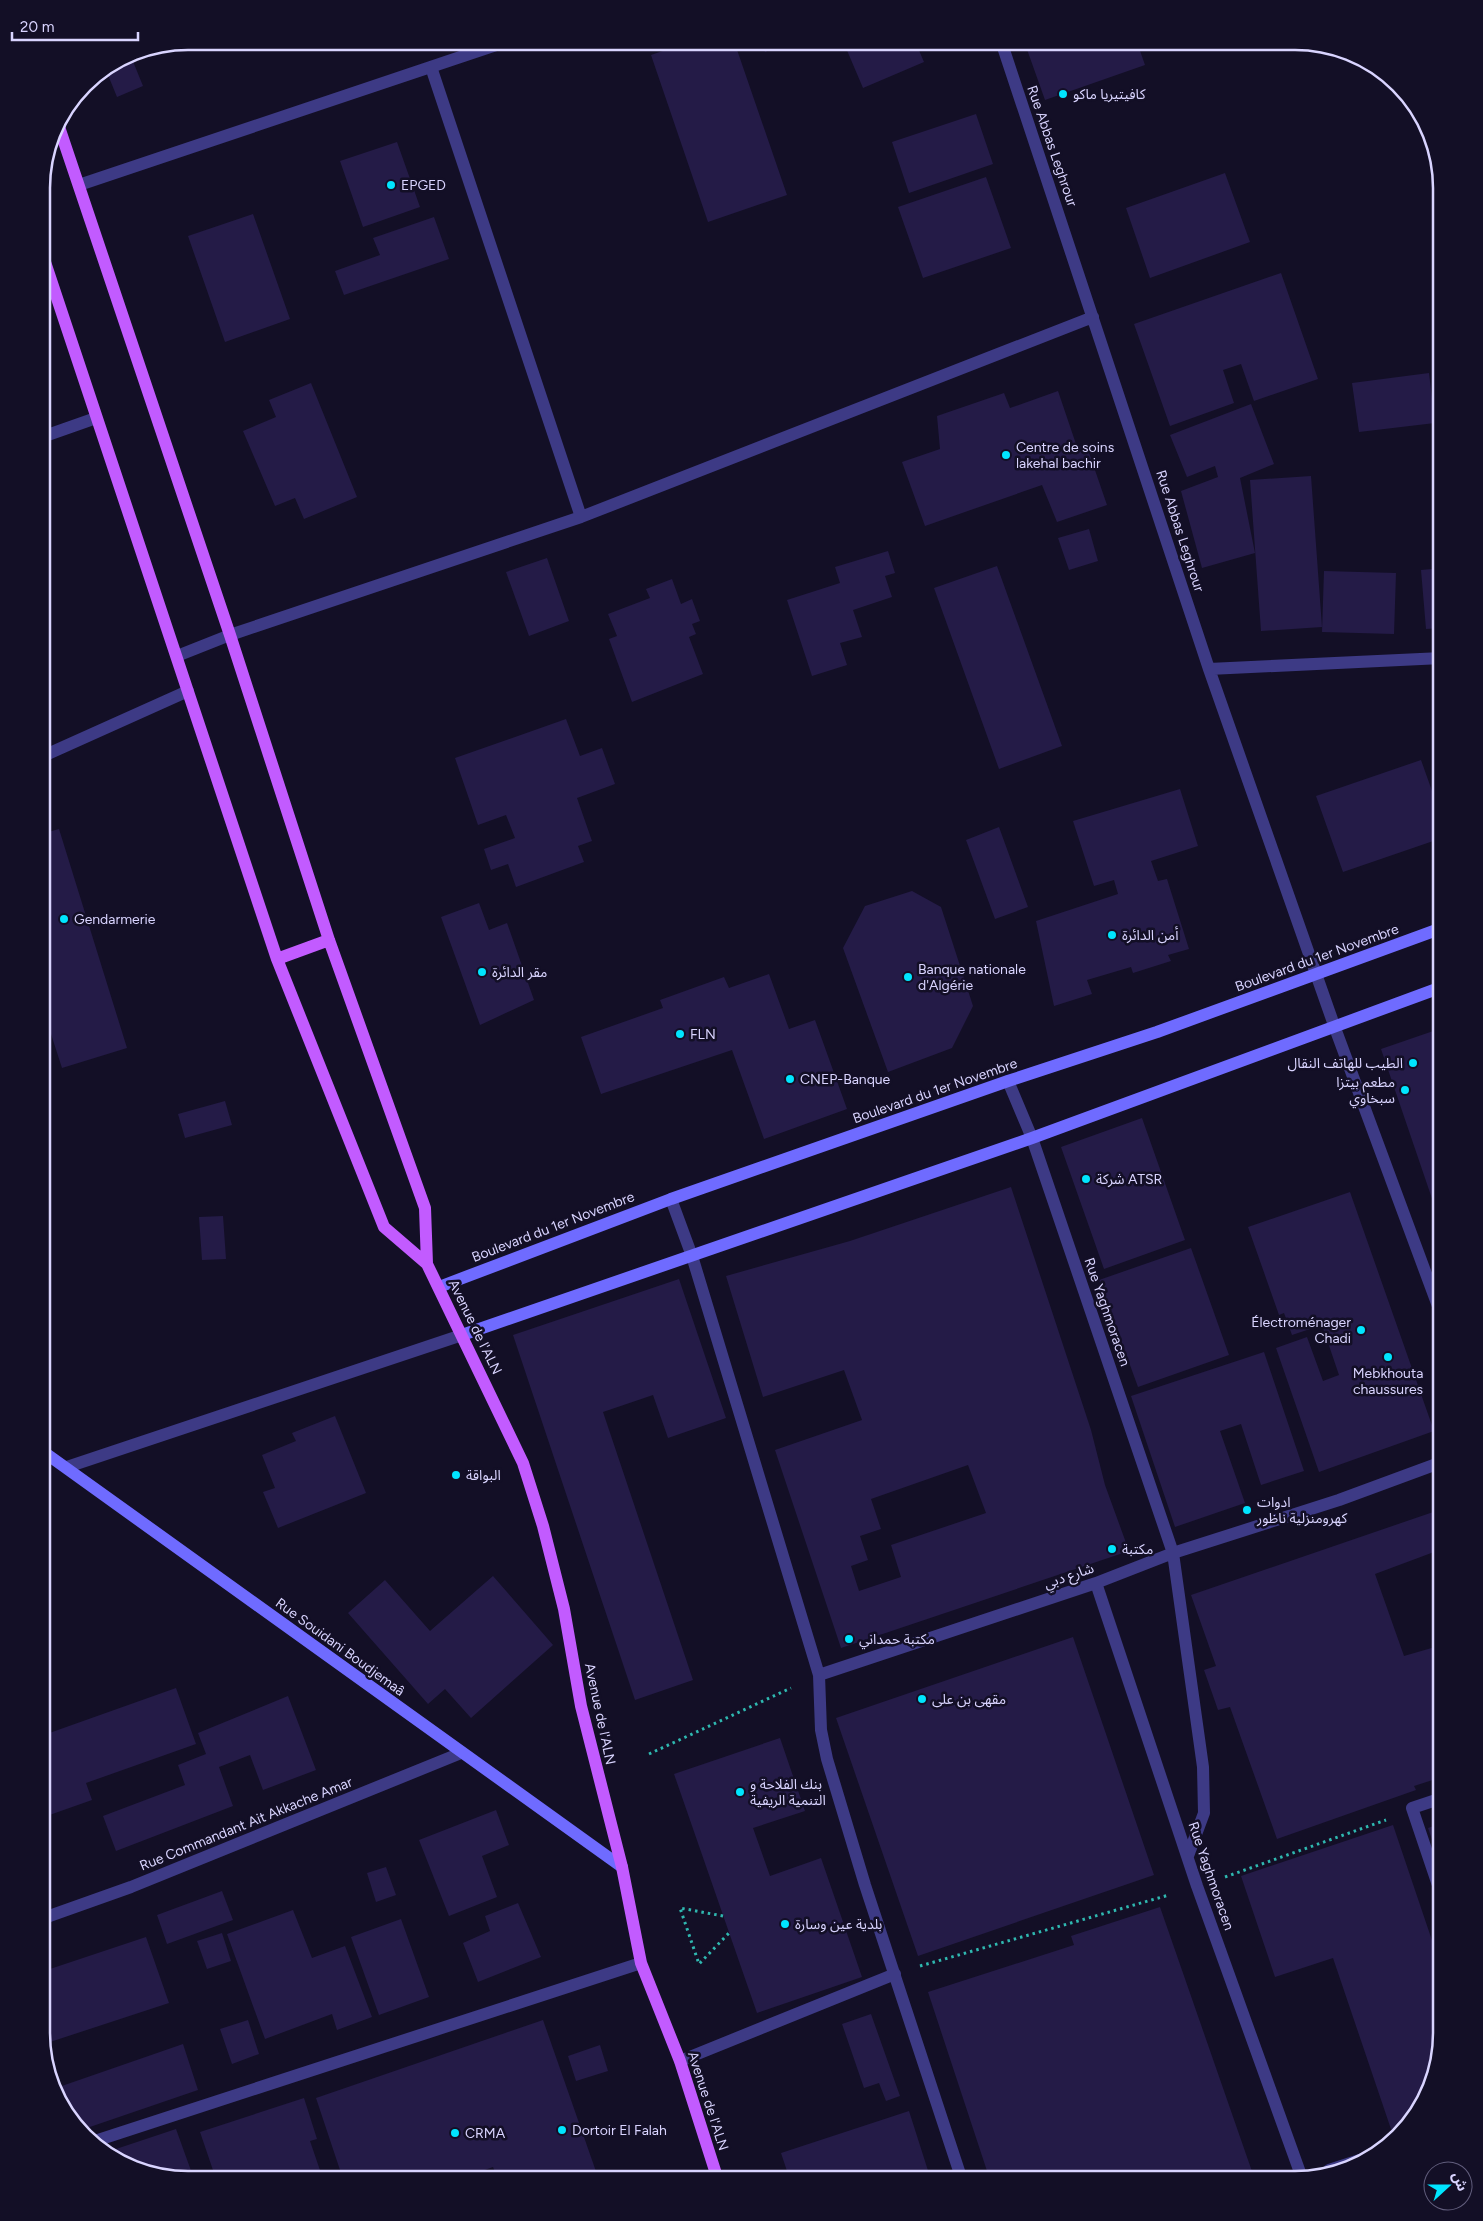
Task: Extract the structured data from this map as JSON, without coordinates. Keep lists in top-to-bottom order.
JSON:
{
  "streets": {
    "main road": ["Boulevard du 1er Novembre", "Avenue de l'ALN", "Rue Souidani Boudjemaâ"],
    "street": [
      "Rue Abbas Leghrour",
      "Rue Yaghmoracen",
      "شارع دبي",
      "Rue Commandant Ait Akkache Amar"
    ]
  },
  "crossings": [
    ["Rue Abbas Leghrour", "Boulevard du 1er Novembre"],
    ["Boulevard du 1er Novembre", "Rue Yaghmoracen"],
    ["Boulevard du 1er Novembre", "Avenue de l'ALN"],
    ["Rue Yaghmoracen", "شارع دبي"],
    ["Avenue de l'ALN", "Rue Souidani Boudjemaâ"],
    ["Rue Souidani Boudjemaâ", "Rue Commandant Ait Akkache Amar"]
  ],
  "places": [
    "كافيتيريا ماكو",
    "EPGED",
    "Centre de soins lakehal bachir",
    "Gendarmerie",
    "أمن الدائرة",
    "مقر الدائرة",
    "Banque nationale d'Algérie",
    "FLN",
    "الطيب للهاتف النقال",
    "CNEP-Banque",
    "مطعم بيتزا سبخاوي",
    "شركة ATSR",
    "Électroménager Chadi",
    "Mebkhouta chaussures",
    "البواقة",
    "ادوات كهرومنزلية ناظور",
    "مكتبة",
    "مكتبة حمداني",
    "مقهى بن على",
    "بنك الفلاحة و التنمية الريفية",
    "بلدية عين وسارة",
    "Dortoir El Falah",
    "CRMA"
  ],
  "scale_bar": "20 m",
  "north": "right"
}
